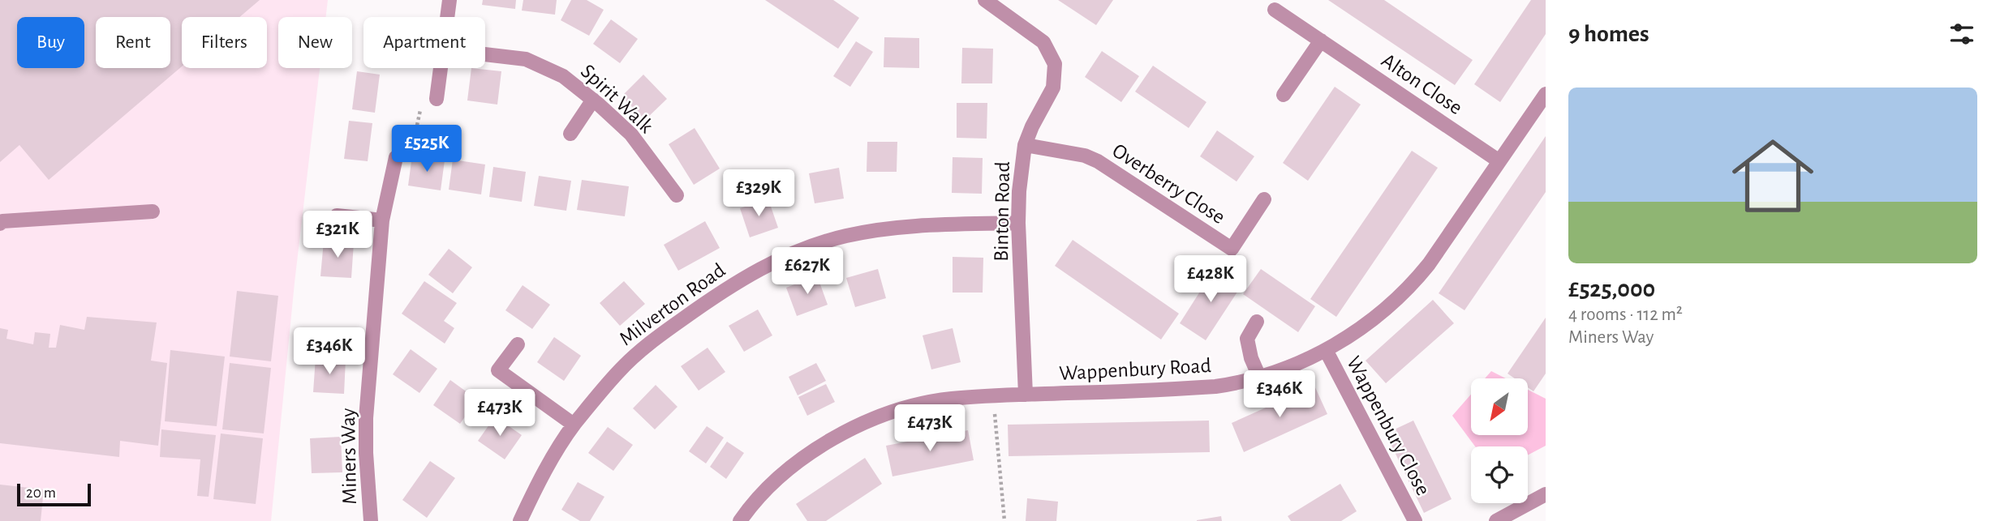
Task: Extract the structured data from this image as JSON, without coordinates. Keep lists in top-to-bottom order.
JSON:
{
  "streets": {
    "street": [
      "Alton Close",
      "Spirit Walk",
      "Overberry Close",
      "Binton Road",
      "Milverton Road",
      "Wappenbury Road",
      "Wappenbury Close",
      "Miners Way"
    ]
  },
  "crossings": [
    ["Alton Close", "Wappenbury Road"],
    ["Overberry Close", "Binton Road"],
    ["Binton Road", "Milverton Road"],
    ["Binton Road", "Wappenbury Road"],
    ["Wappenbury Road", "Wappenbury Close"]
  ],
  "scale_bar": "20 m",
  "north": "bottom left",
  "page": {
    "heading": "9 homes",
    "chip": [
      "Buy",
      "Rent",
      "Filters",
      "New",
      "Apartment"
    ],
    "list": [
      {
        "name": "£525,000",
        "note": "4 rooms · 112 m² · Miners Way"
      }
    ],
    "price": [
      "£525K",
      "£329K",
      "£321K",
      "£627K",
      "£428K",
      "£346K",
      "£346K",
      "£473K",
      "£473K"
    ],
    "scale": "20 m"
  }
}
